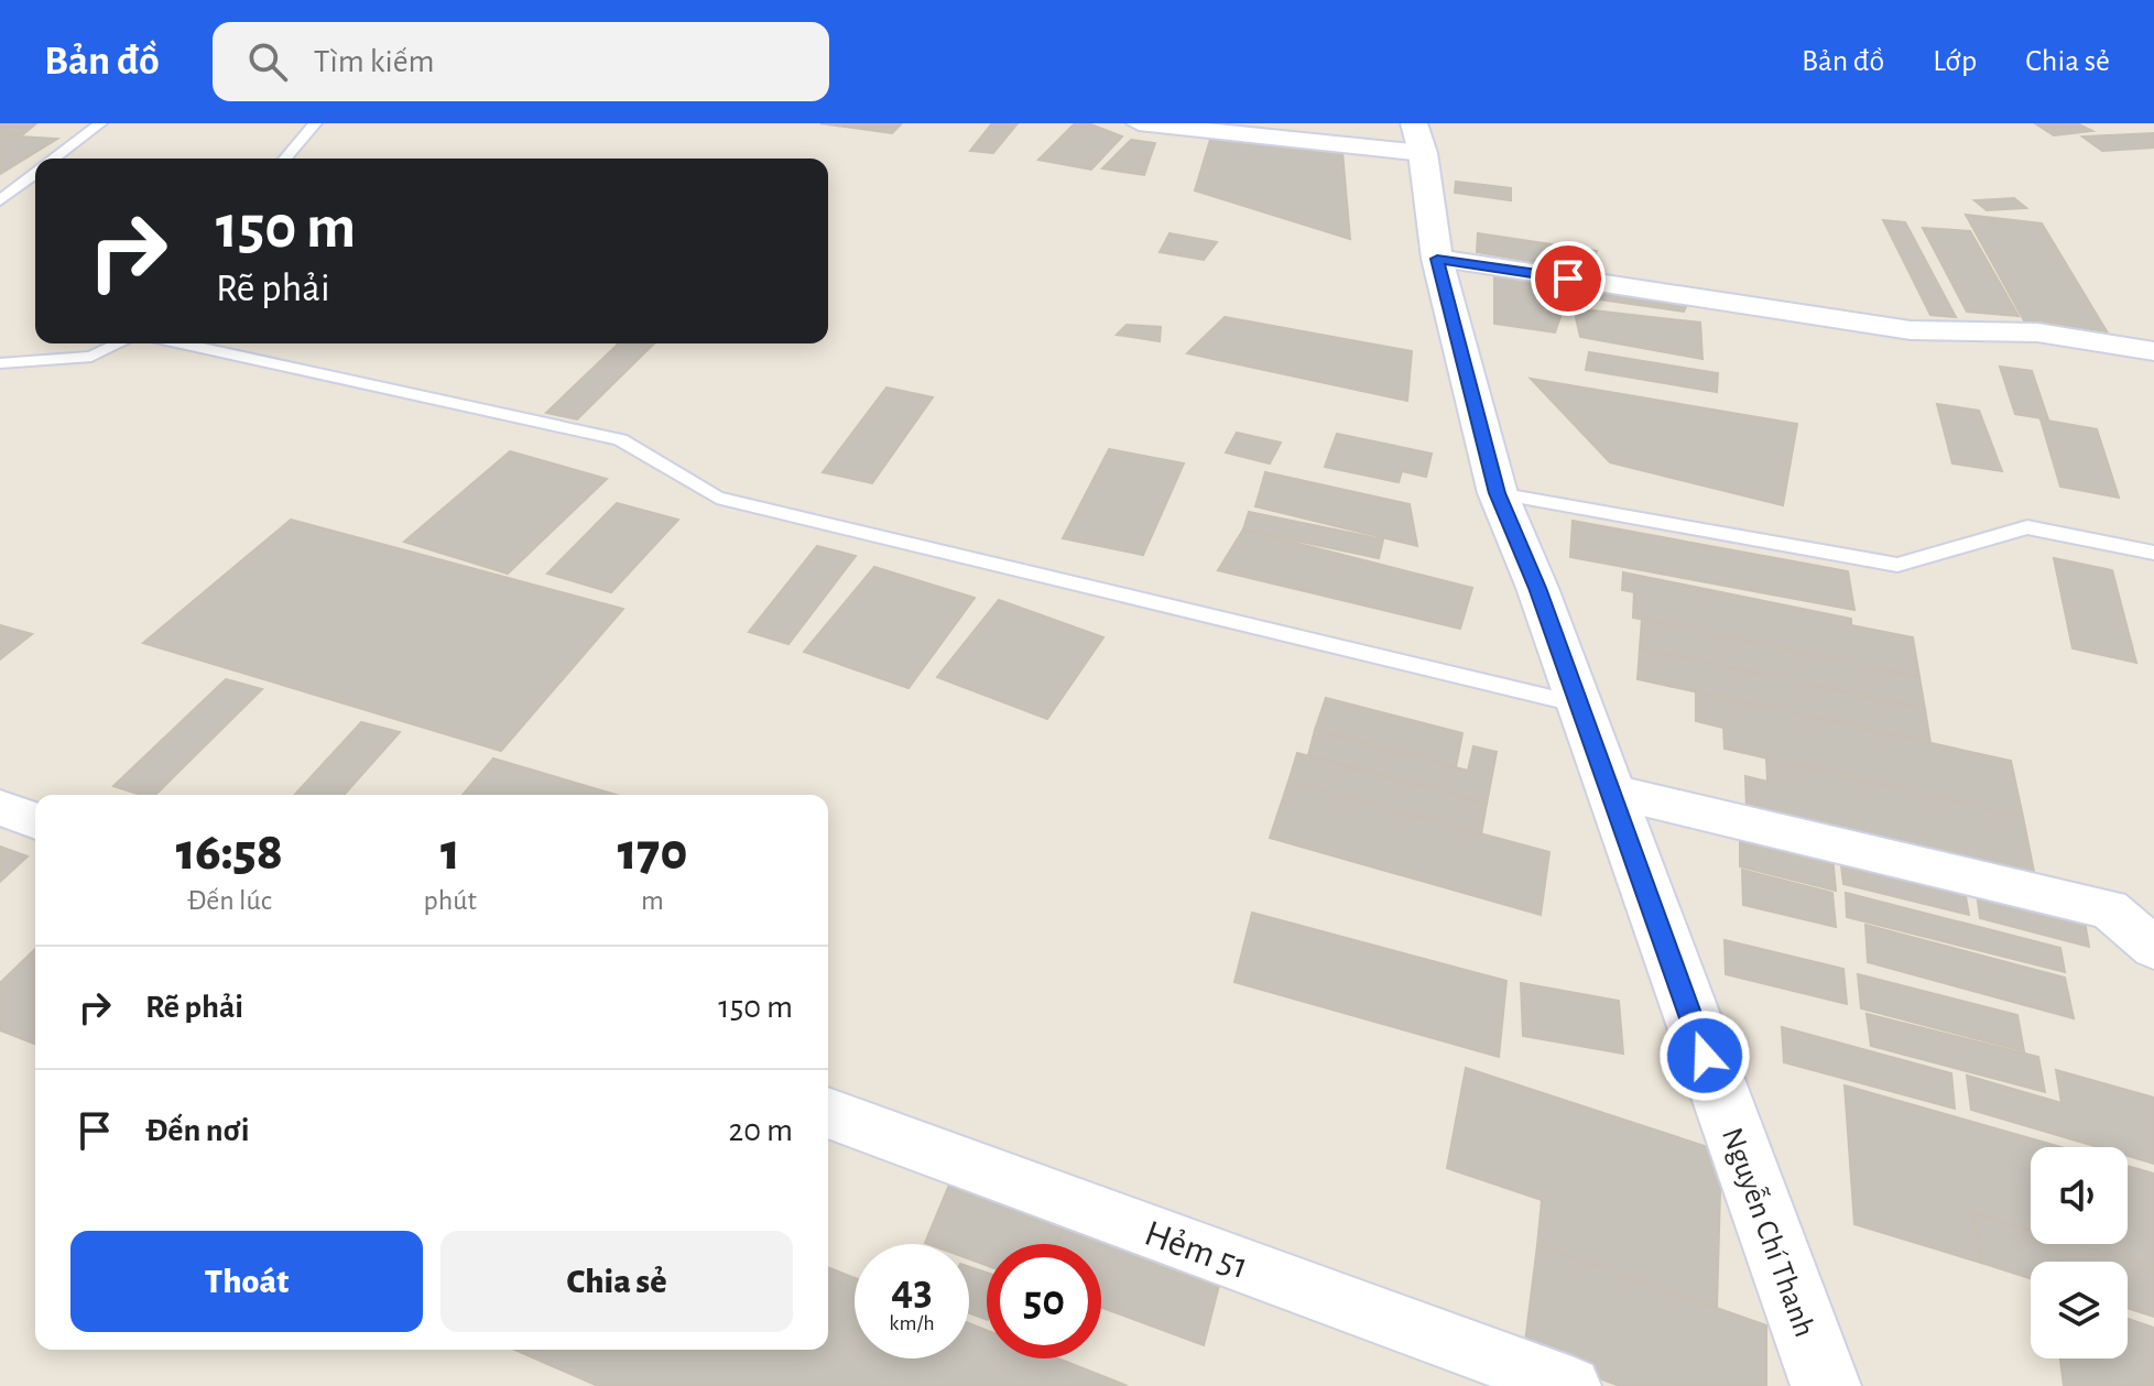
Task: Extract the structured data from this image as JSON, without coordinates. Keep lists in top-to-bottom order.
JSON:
{
  "streets": {
    "main road": ["Nguyễn Chí Thanh"],
    "street": ["Hẻm 51"]
  },
  "page": {
    "header": "Bản đồ",
    "search": "Tìm kiếm",
    "nav": ["Bản đồ", "Lớp", "Chia sẻ"],
    "turn": ["150 m", "Rẽ phải"],
    "eta": [
      "16:58",
      "Đến lúc",
      "1",
      "phút",
      "170",
      "m"
    ],
    "list": [
      {
        "name": "Rẽ phải",
        "value": "150 m"
      },
      {
        "name": "Đến nơi",
        "value": "20 m"
      }
    ],
    "buttons": ["Thoát", "Chia sẻ"],
    "speed": "43 km/h",
    "limit": "50"
  }
}
